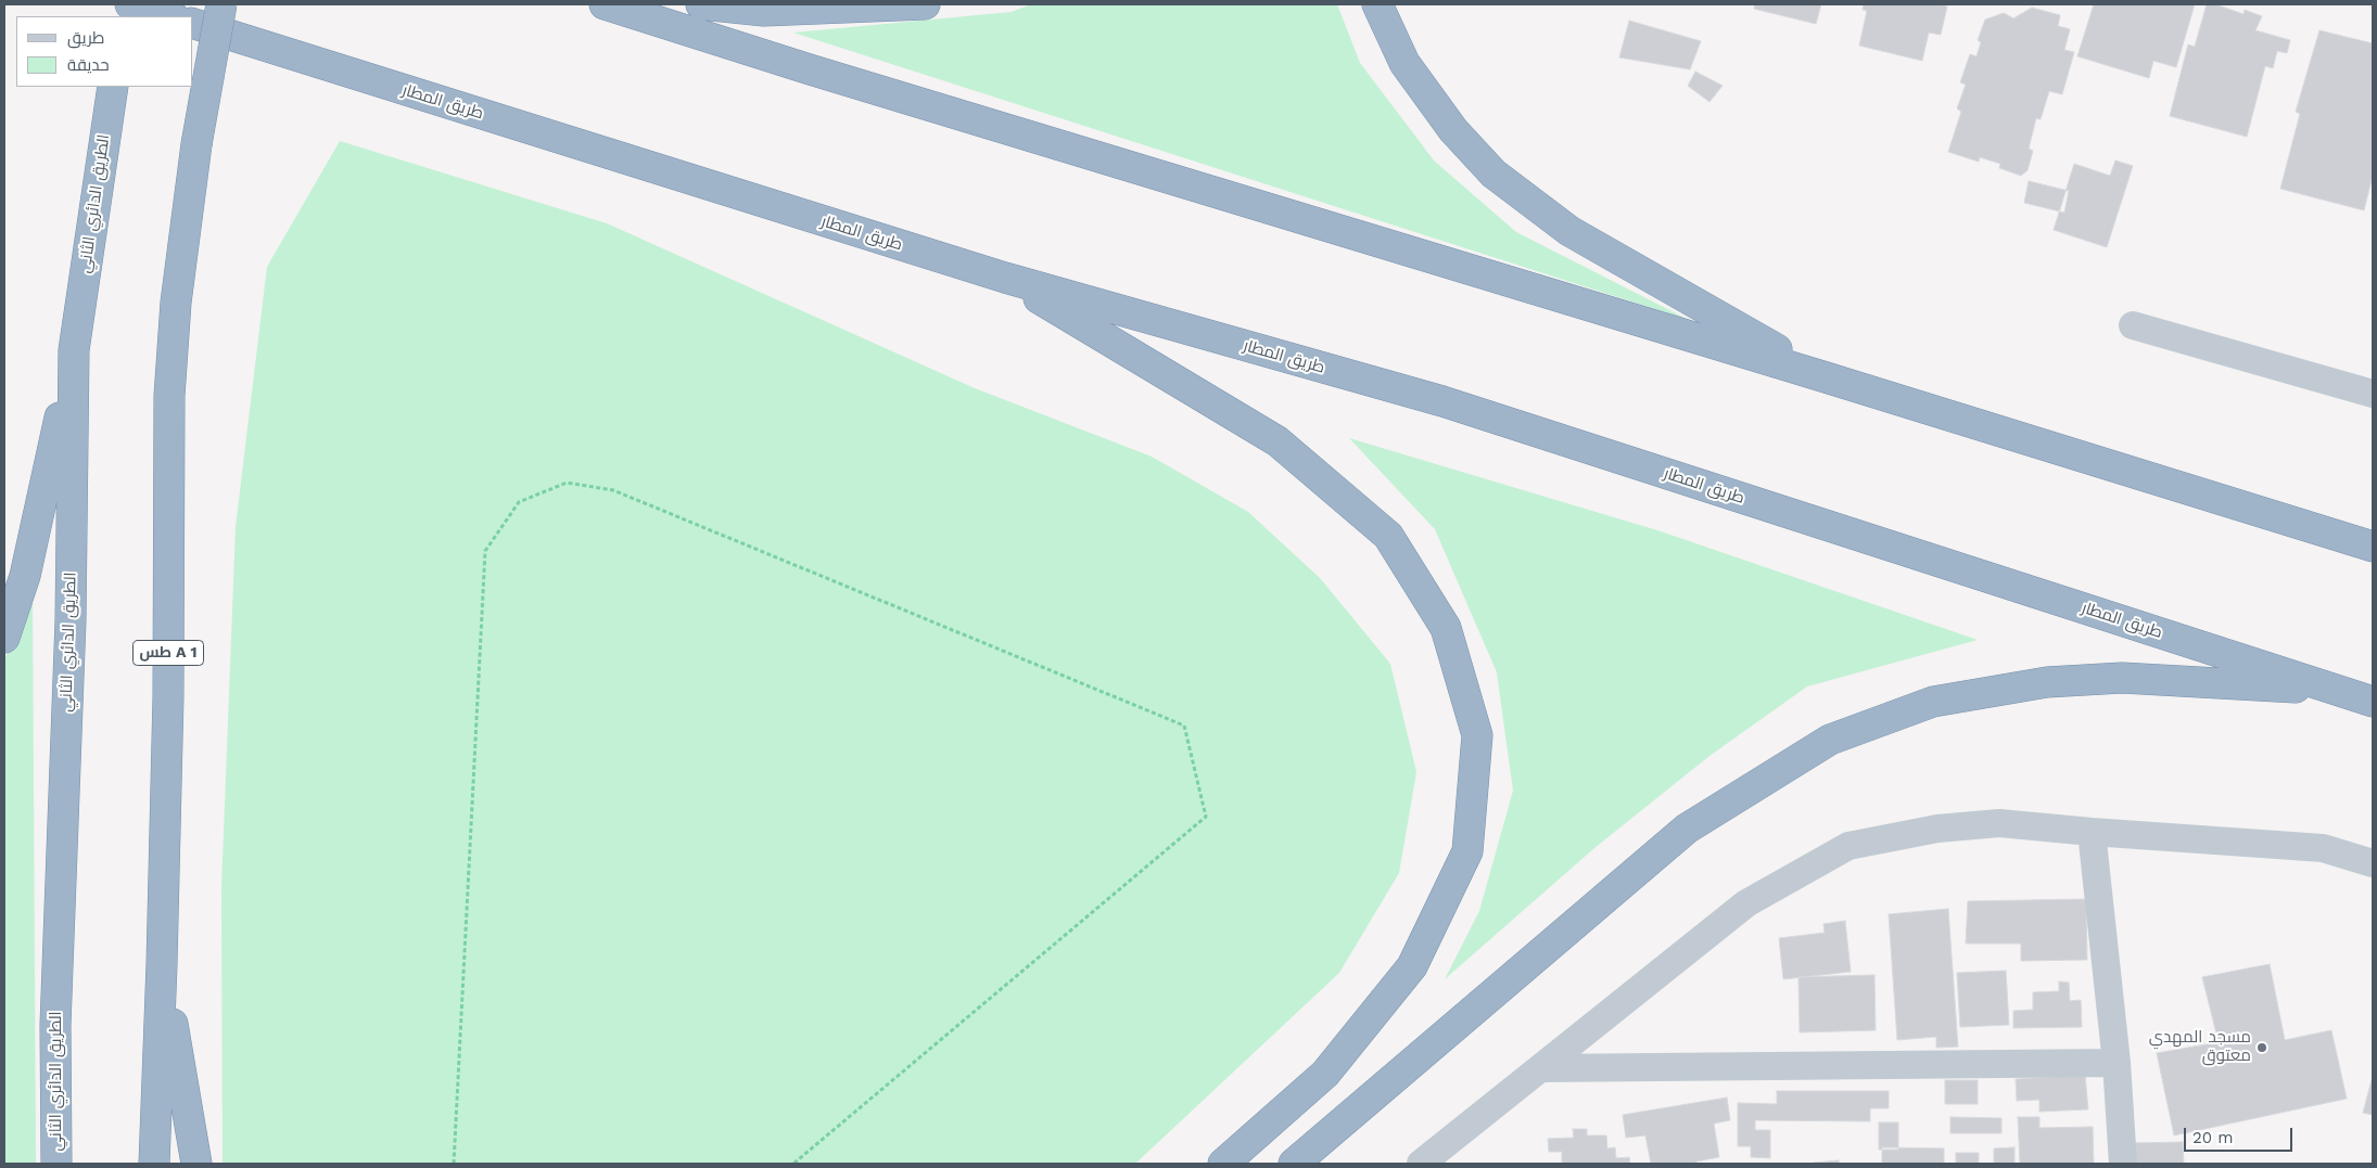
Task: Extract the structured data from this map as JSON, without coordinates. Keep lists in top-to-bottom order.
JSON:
{
  "streets": {
    "highway": ["طريق المطار", "الطريق الدائري الثاني", "طس A 1"]
  },
  "places": ["مسجد المهدي معتوق"],
  "legend": ["طريق", "حديقة"],
  "scale_bar": "20 m"
}
